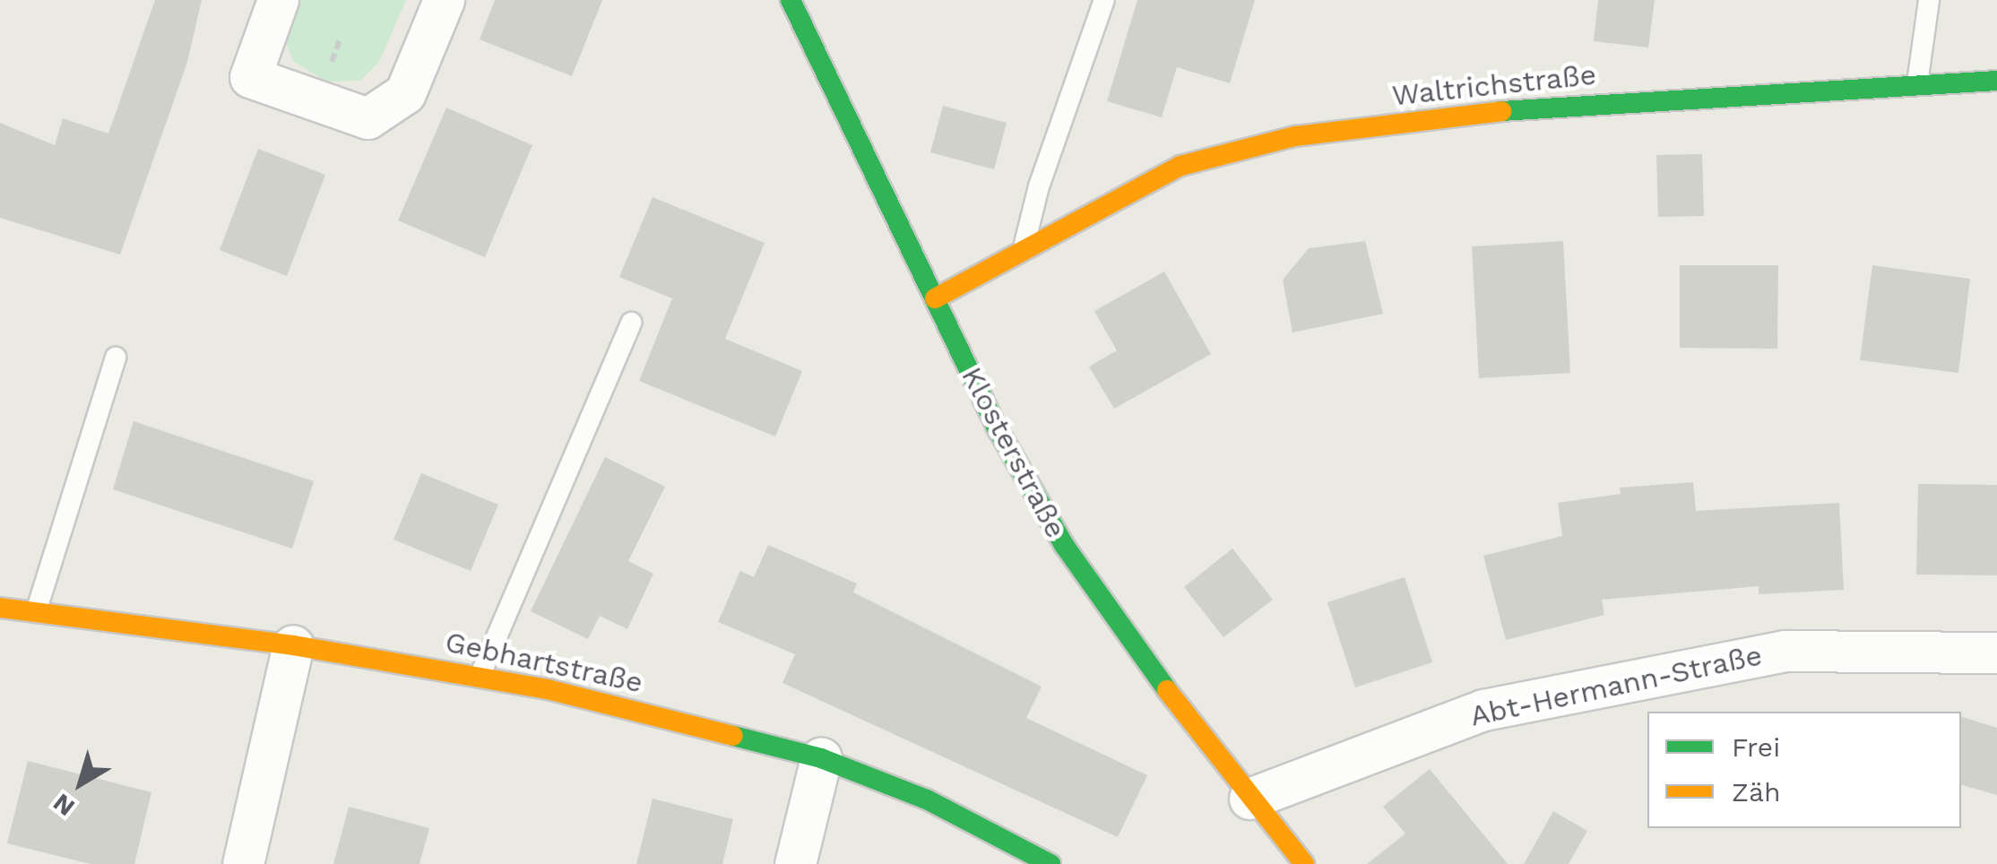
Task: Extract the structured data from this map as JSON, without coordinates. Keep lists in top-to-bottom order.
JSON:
{
  "streets": {
    "street": [
      "Waltrichstraße",
      "Klosterstraße",
      "Gebhartstraße",
      "Abt-Hermann-Straße"
    ]
  },
  "crossings": [
    ["Waltrichstraße", "Klosterstraße"],
    ["Klosterstraße", "Abt-Hermann-Straße"]
  ],
  "legend": ["Frei", "Zäh"],
  "north": "bottom left"
}
